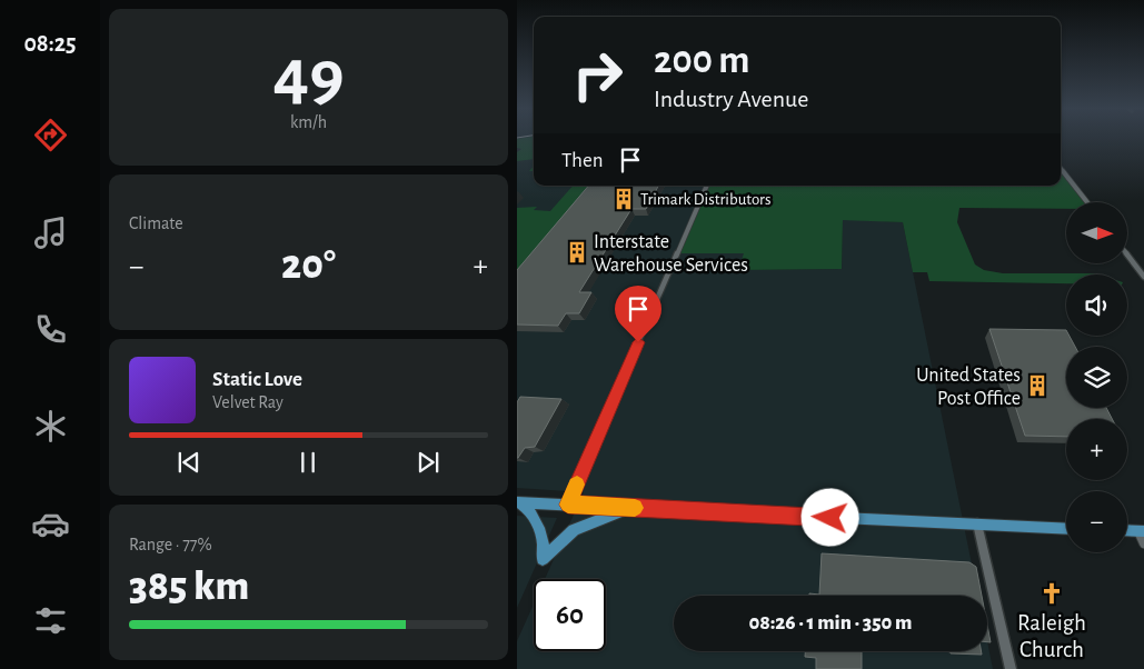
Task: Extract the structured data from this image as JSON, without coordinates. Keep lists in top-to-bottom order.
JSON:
{
  "places": {
    "building": ["Trimark Distributors", "Interstate Warehouse Services", "United States Post Office"],
    "church": ["Raleigh Church"]
  },
  "north": "right",
  "page": {
    "tabs": "08:25",
    "tile": [
      ["49", "km/h"],
      "Climate",
      ["Range · 77%", "385 km"]
    ],
    "turn": ["200 m", "Industry Avenue"],
    "then": "Then",
    "map_buttons": ["+", "−"],
    "heat": ["−", "20°", "+"],
    "song": ["Static Love", "Velvet Ray"],
    "limit": "60",
    "trip": "08:26 · 1 min · 350 m"
  }
}
